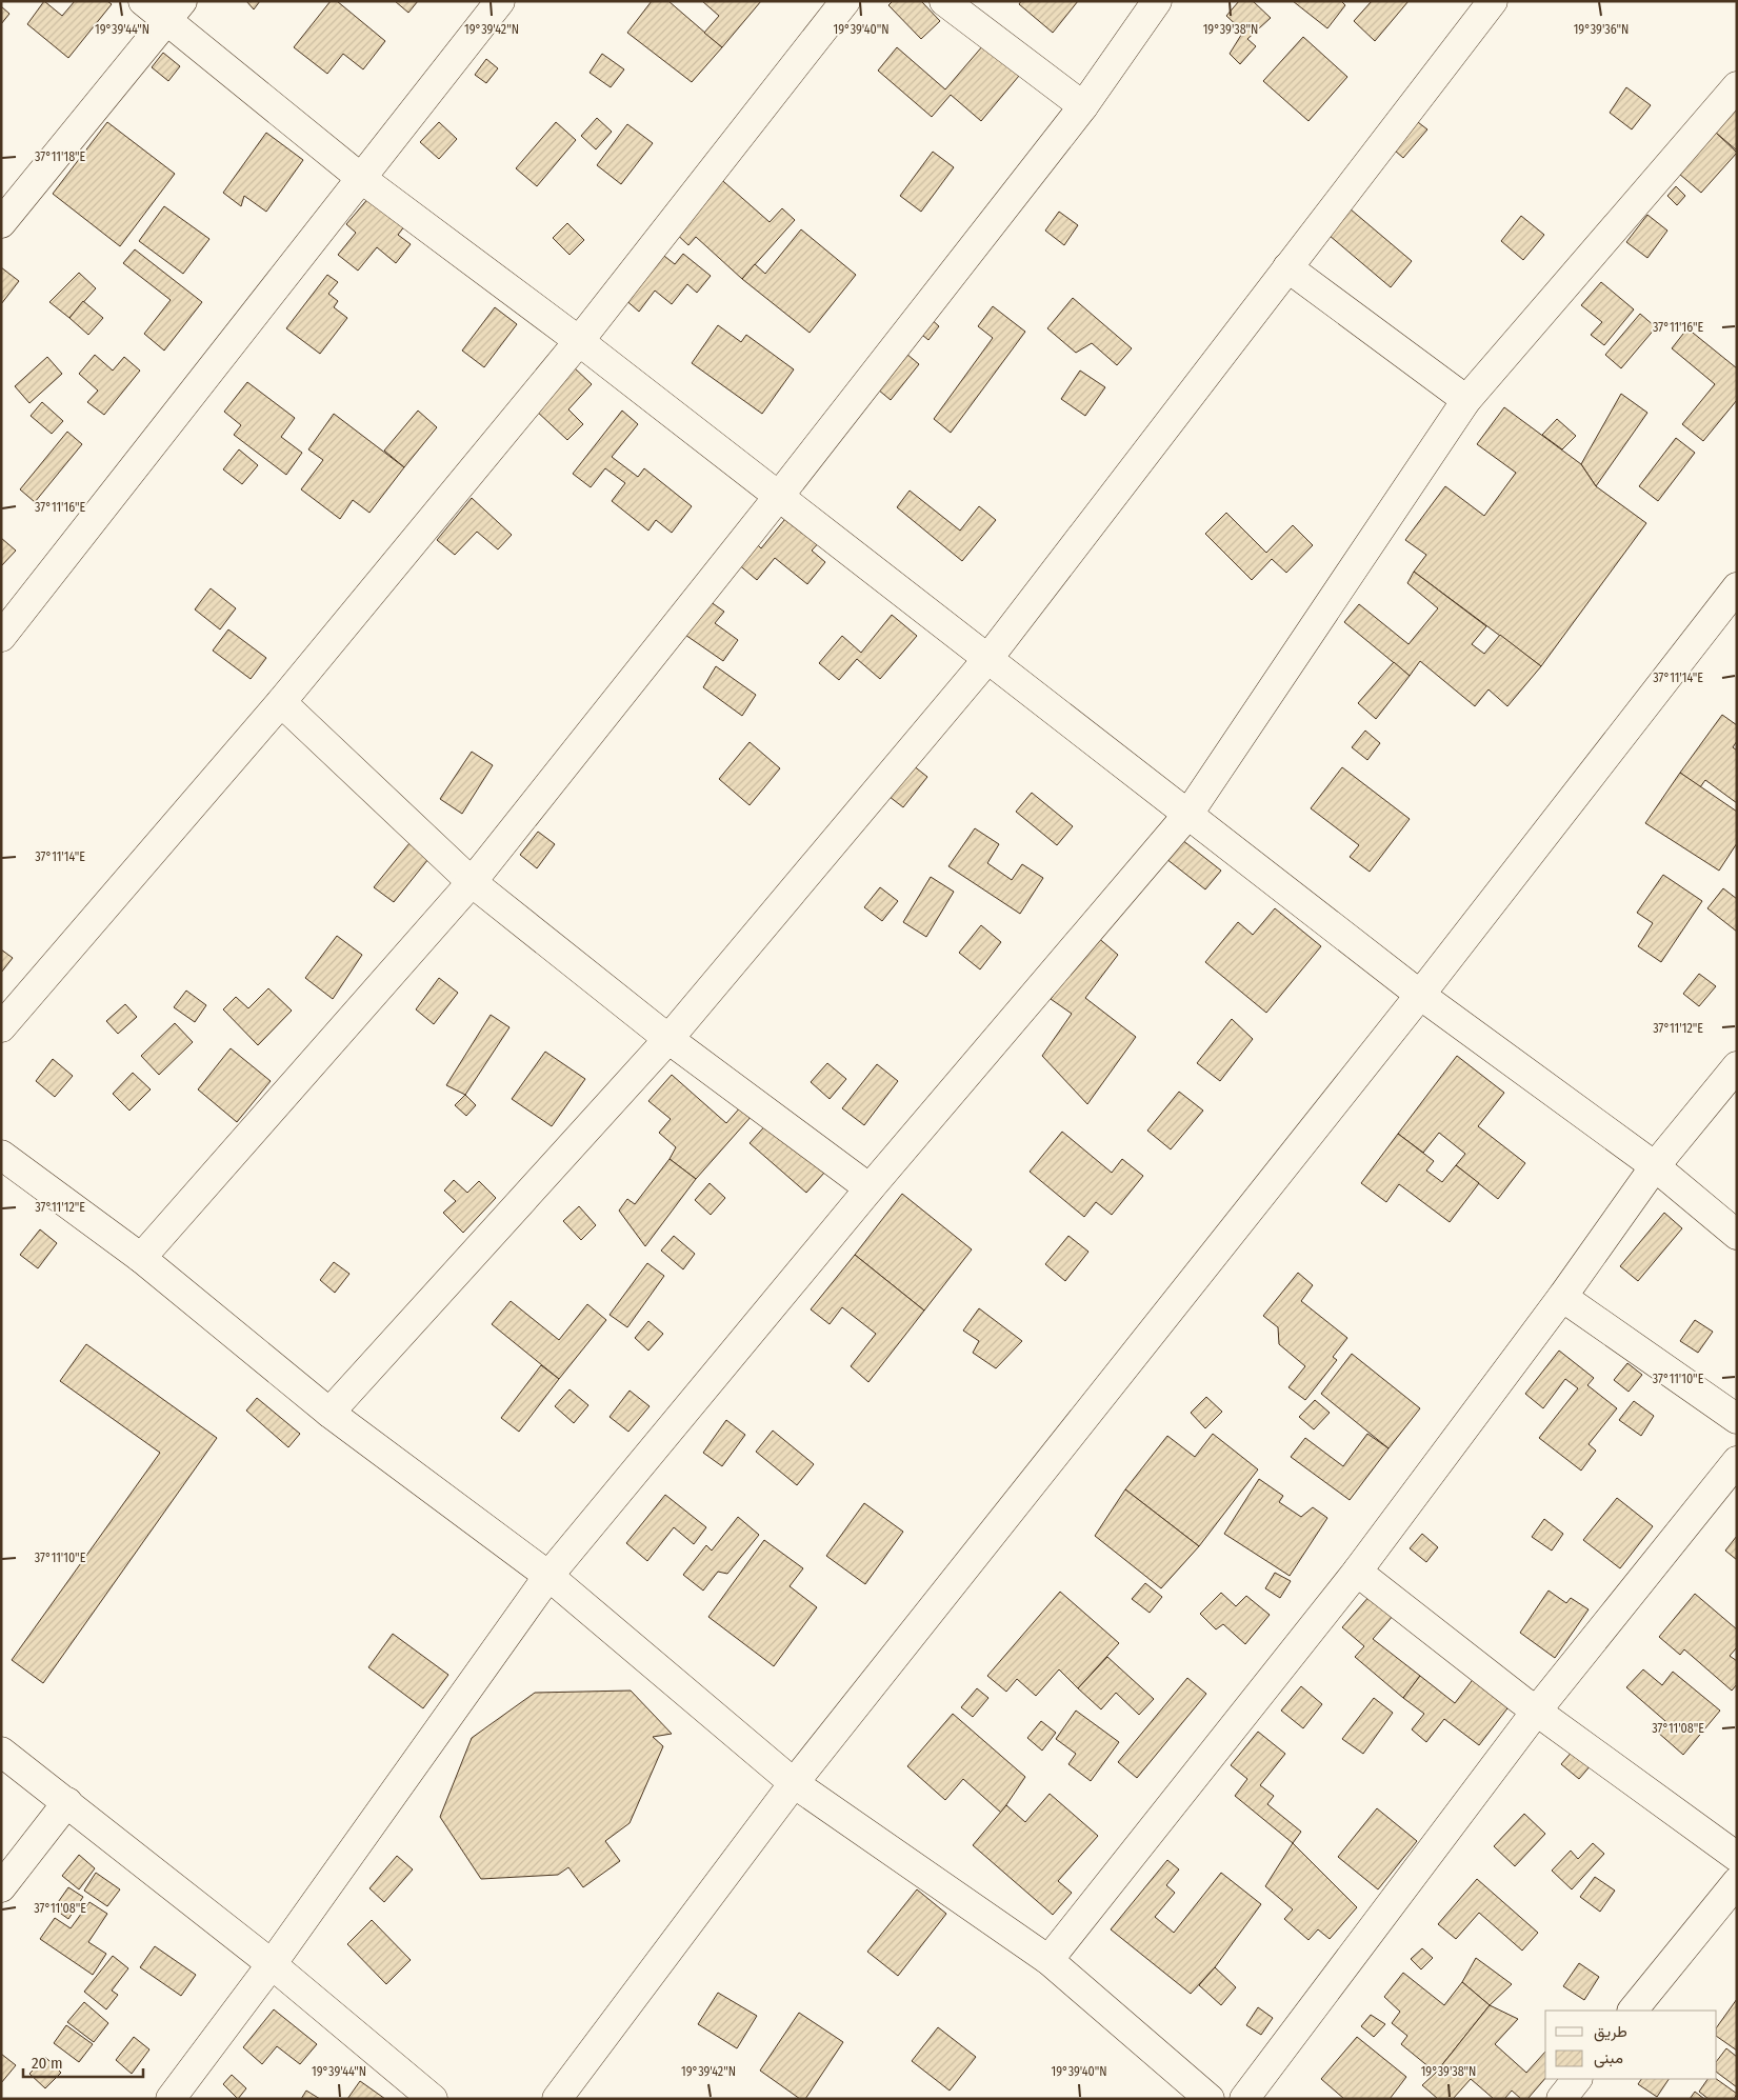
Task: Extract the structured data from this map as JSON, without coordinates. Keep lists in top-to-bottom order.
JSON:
{
  "legend": ["طريق", "مبنى"],
  "scale_bar": "20 m",
  "coordinates": [
    "19°39'44\"N",
    "19°39'42\"N",
    "19°39'40\"N",
    "19°39'38\"N",
    "19°39'36\"N",
    "37°11'18\"E",
    "37°11'16\"E",
    "37°11'14\"E",
    "37°11'12\"E",
    "37°11'10\"E",
    "37°11'08\"E"
  ]
}
